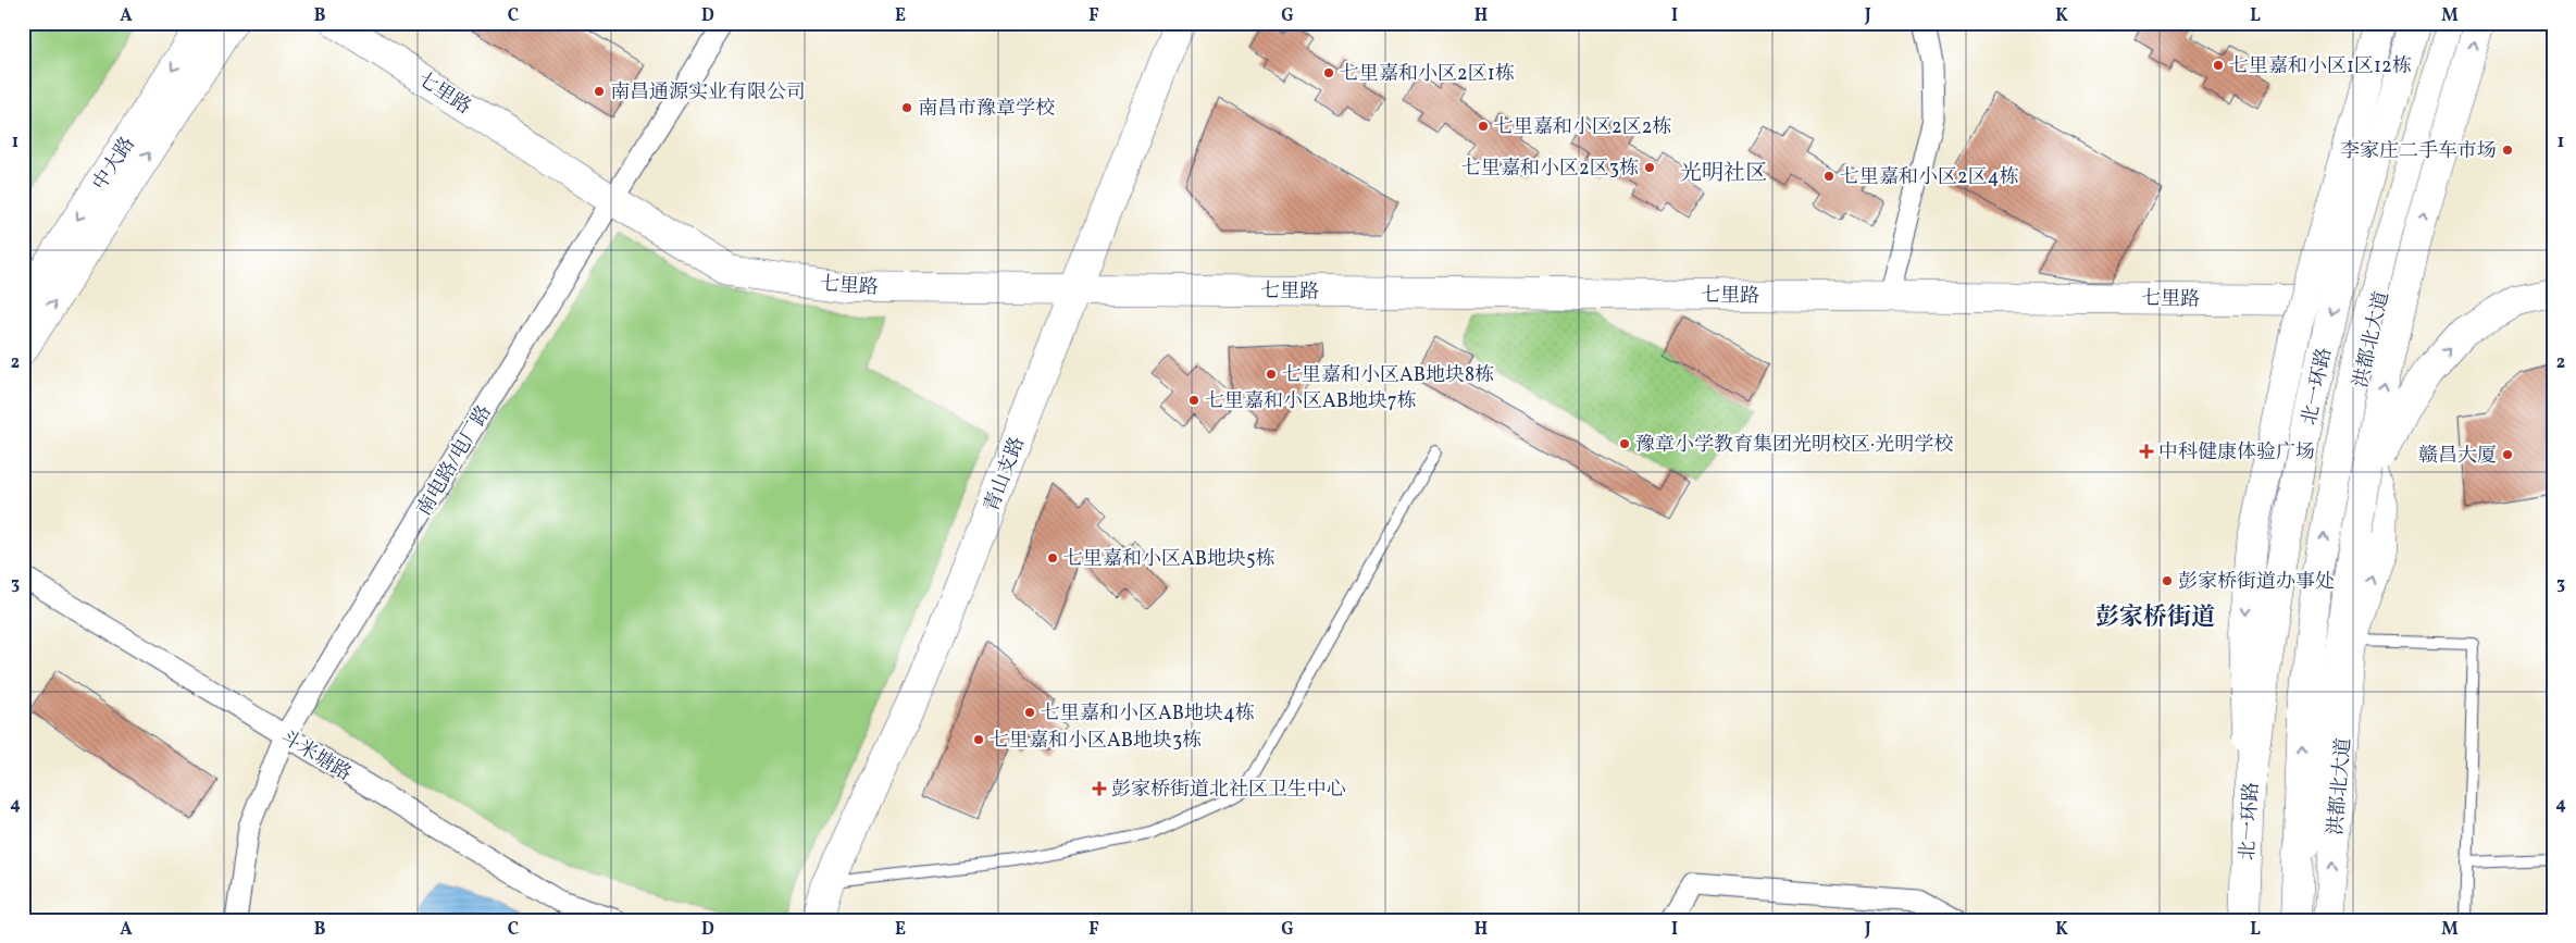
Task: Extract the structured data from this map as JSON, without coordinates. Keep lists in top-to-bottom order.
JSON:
{
  "streets": {
    "main road": [
      "七里路",
      "中大路",
      "洪都北大道",
      "北一环路",
      "青山支路"
    ],
    "street": ["南电路/电厂路", "斗米塘路"]
  },
  "crossings": [
    ["七里路", "南电路/电厂路"],
    ["七里路", "青山支路"],
    ["南电路/电厂路", "斗米塘路"]
  ],
  "districts": ["光明社区", "彭家桥街道"],
  "places": {
    "other": [
      "七里嘉和小区1区12栋",
      "七里嘉和小区2区1栋",
      "南昌通源实业有限公司",
      "南昌市豫章学校",
      "七里嘉和小区2区2栋",
      "李家庄二手车市场",
      "七里嘉和小区2区3栋",
      "七里嘉和小区2区4栋",
      "七里嘉和小区AB地块8栋",
      "七里嘉和小区AB地块7栋",
      "豫章小学教育集团光明校区·光明学校",
      "赣昌大厦",
      "七里嘉和小区AB地块5栋",
      "彭家桥街道办事处",
      "七里嘉和小区AB地块4栋",
      "七里嘉和小区AB地块3栋"
    ],
    "health": ["中科健康体验广场", "彭家桥街道北社区卫生中心"]
  },
  "grid": {
    "columns": [
      "A",
      "B",
      "C",
      "D",
      "E",
      "F",
      "G",
      "H",
      "I",
      "J",
      "K",
      "L",
      "M"
    ],
    "rows": [
      "1",
      "2",
      "3",
      "4"
    ]
  }
}
